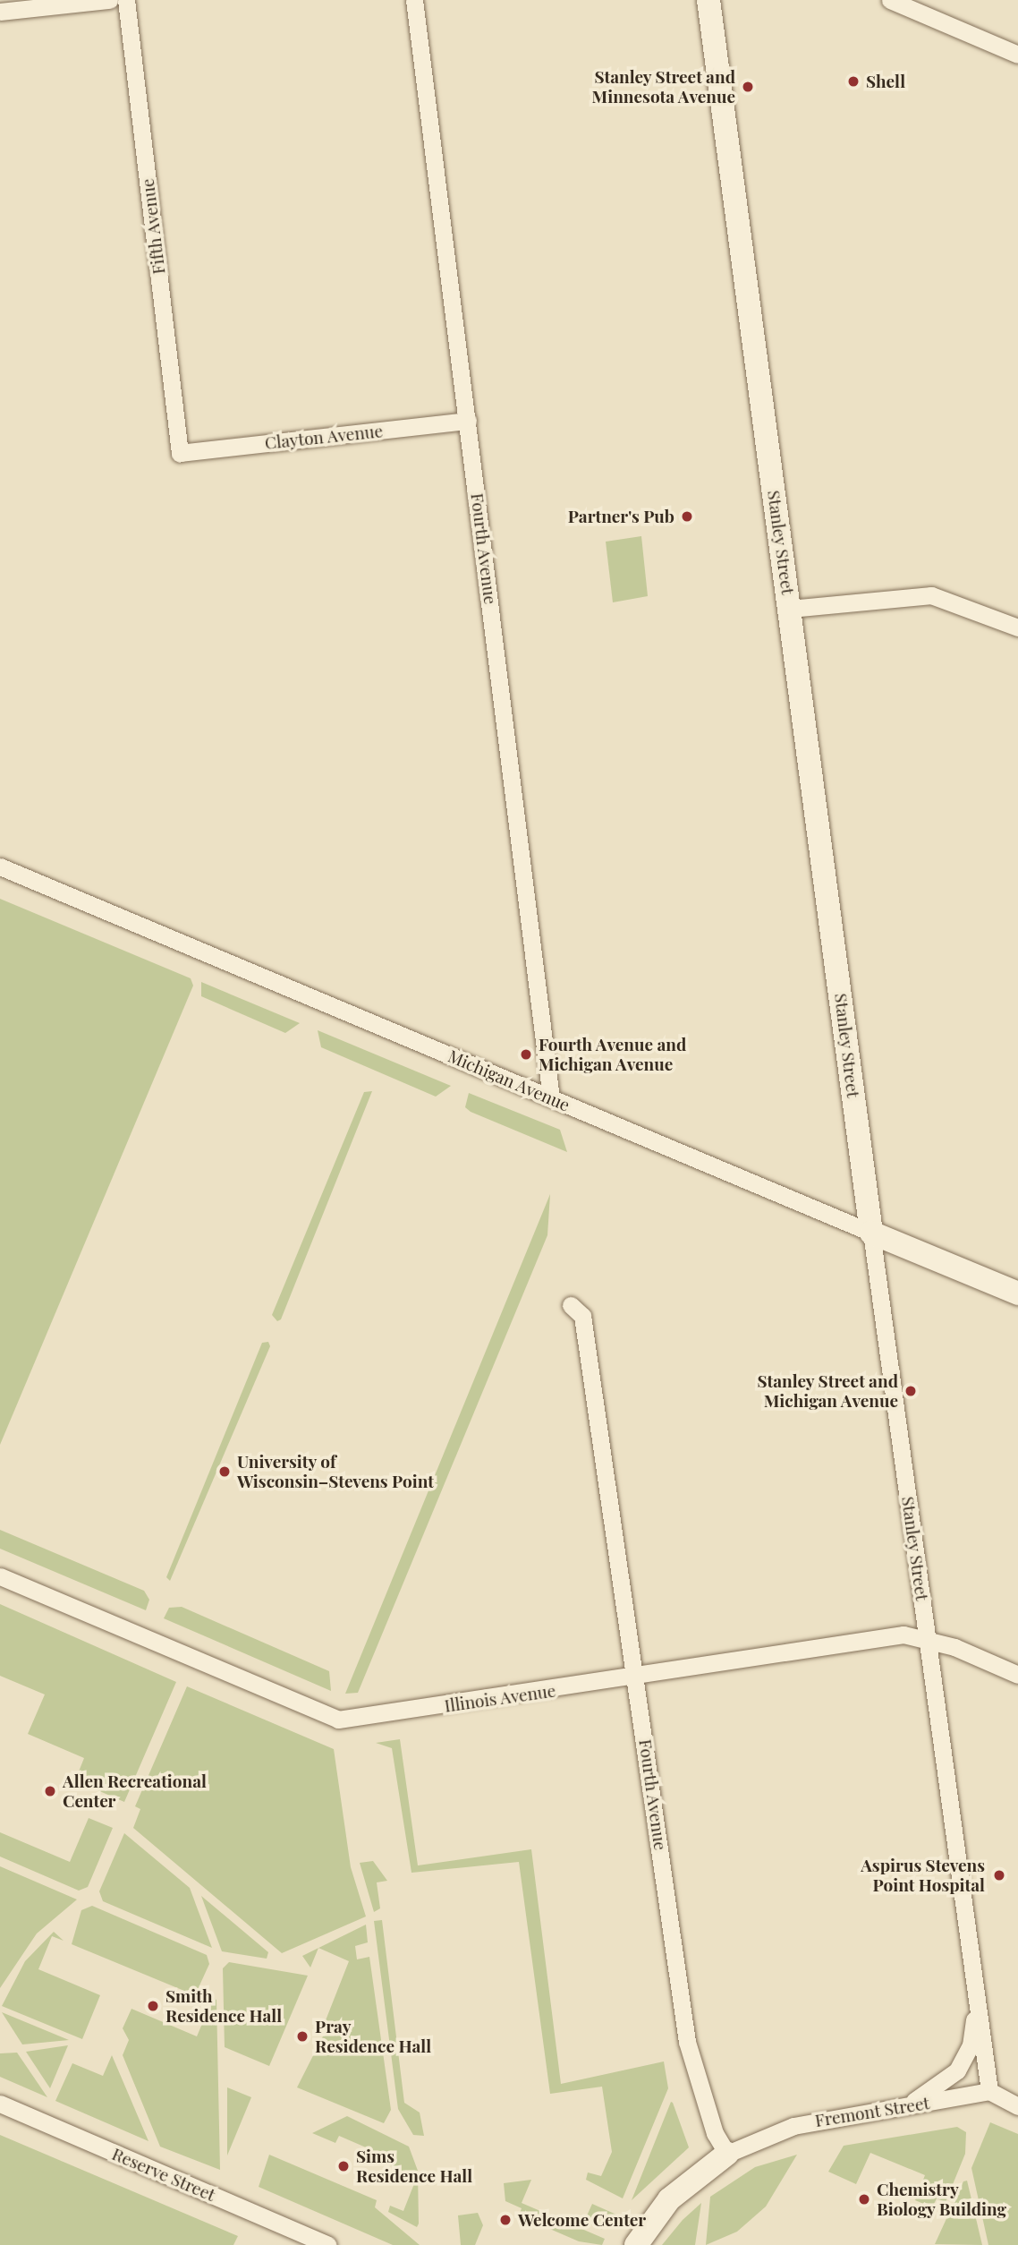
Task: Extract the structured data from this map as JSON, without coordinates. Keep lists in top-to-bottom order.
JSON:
{
  "streets": {
    "street": [
      "Fifth Avenue",
      "Clayton Avenue",
      "Stanley Street",
      "Fourth Avenue",
      "Michigan Avenue",
      "Illinois Avenue",
      "Fremont Street",
      "Reserve Street"
    ]
  },
  "crossings": [
    ["Fifth Avenue", "Clayton Avenue"],
    ["Clayton Avenue", "Fourth Avenue"],
    ["Stanley Street", "Michigan Avenue"],
    ["Stanley Street", "Illinois Avenue"],
    ["Stanley Street", "Fremont Street"],
    ["Fourth Avenue", "Michigan Avenue"],
    ["Fourth Avenue", "Illinois Avenue"],
    ["Fourth Avenue", "Fremont Street"]
  ],
  "places": [
    "Shell",
    "Stanley Street and Minnesota Avenue",
    "Partner's Pub",
    "Fourth Avenue and Michigan Avenue",
    "Stanley Street and Michigan Avenue",
    "University of Wisconsin–Stevens Point",
    "Allen Recreational Center",
    "Aspirus Stevens Point Hospital",
    "Smith Residence Hall",
    "Pray Residence Hall",
    "Sims Residence Hall",
    "Chemistry Biology Building",
    "Welcome Center"
  ]
}
